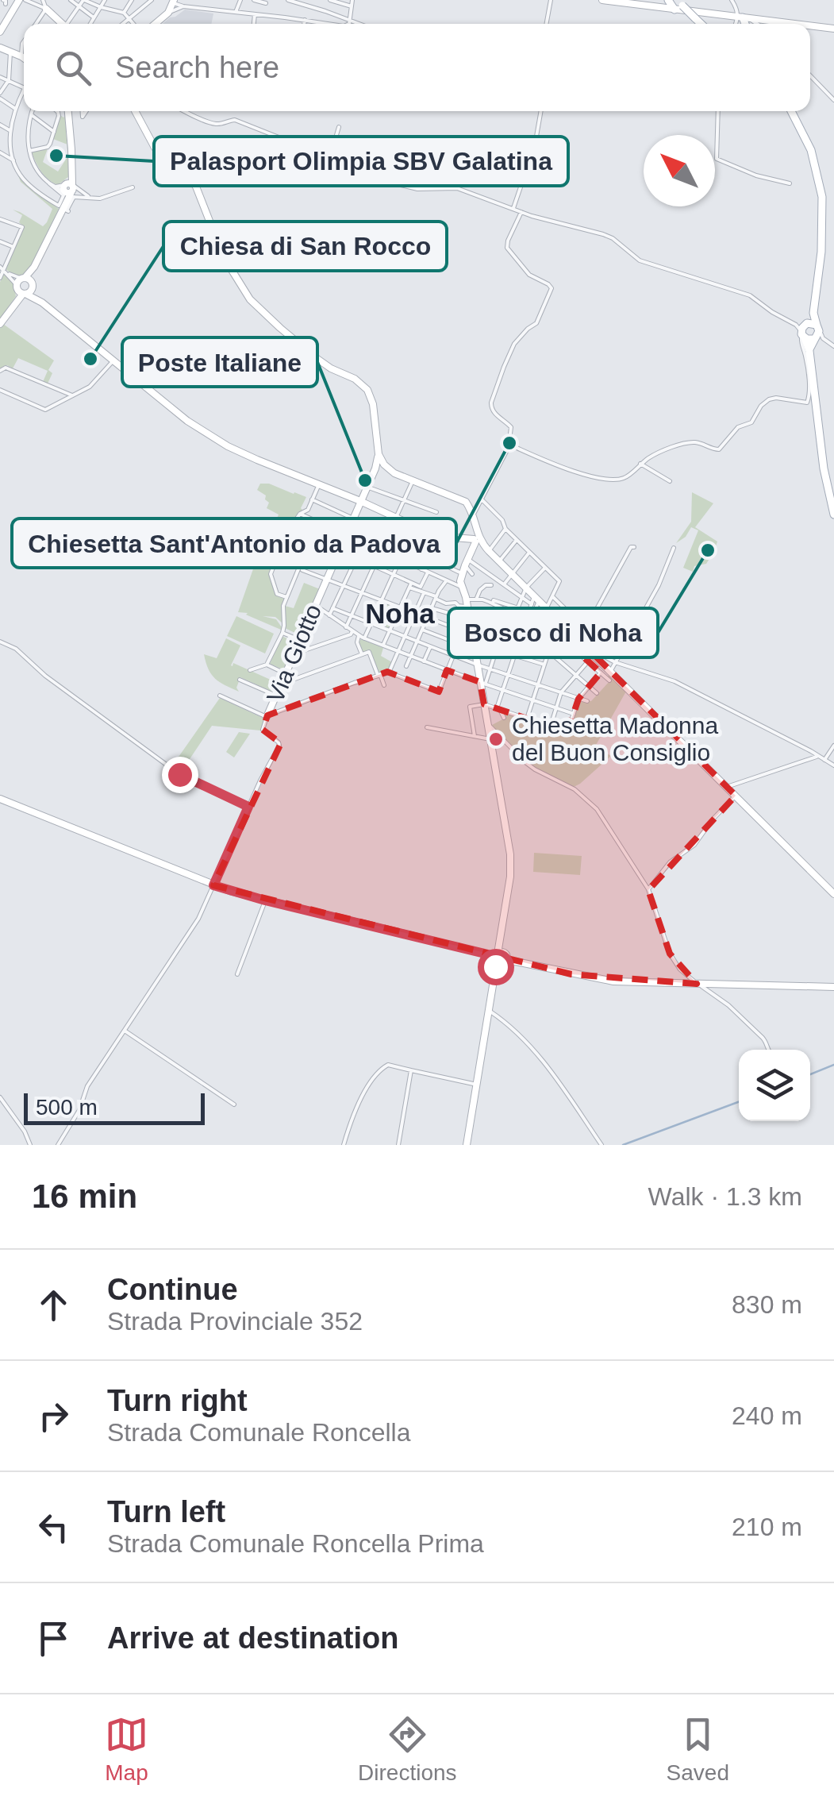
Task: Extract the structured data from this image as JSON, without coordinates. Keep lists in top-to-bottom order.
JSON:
{
  "streets": {
    "street": ["Via Giotto"]
  },
  "districts": ["Noha"],
  "places": [
    "Palasport Olimpia SBV Galatina",
    "Chiesa di San Rocco",
    "Chiesetta Sant'Antonio da Padova",
    "Poste Italiane",
    "Bosco di Noha",
    "Chiesetta Madonna del Buon Consiglio"
  ],
  "scale_bar": "500 m",
  "north": "top left",
  "page": {
    "search": "Search here",
    "scale": "500 m",
    "heading": ["16 min", "Walk · 1.3 km"],
    "list": [
      ["Continue", "Strada Provinciale 352", "830 m"],
      ["Turn right", "Strada Comunale Roncella", "240 m"],
      ["Turn left", "Strada Comunale Roncella Prima", "210 m"],
      "Arrive at destination"
    ],
    "nav": ["Map", "Directions", "Saved"]
  }
}
